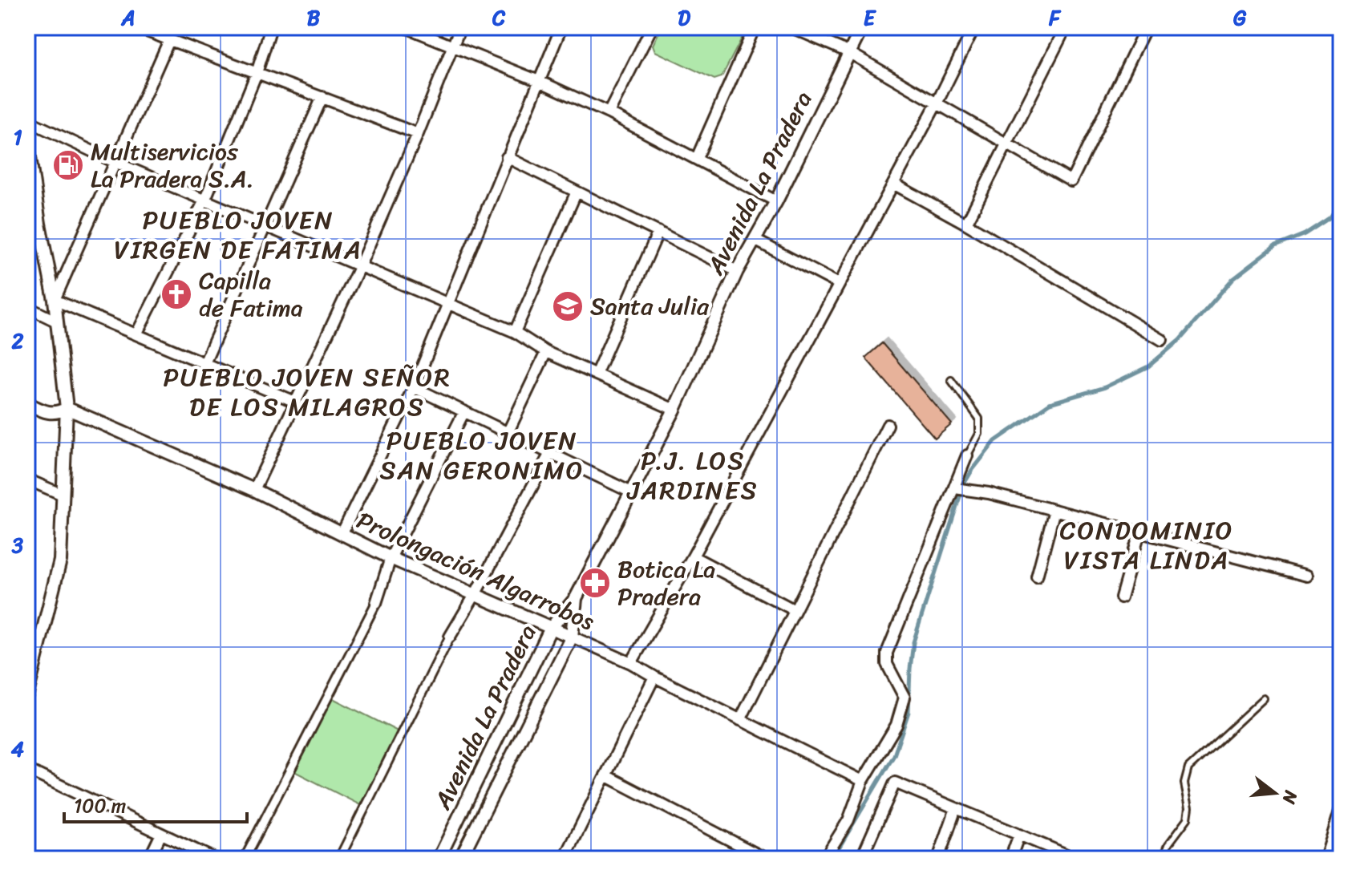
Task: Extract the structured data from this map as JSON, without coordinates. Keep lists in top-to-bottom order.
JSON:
{
  "streets": {
    "street": ["Avenida La Pradera", "Prolongación Algarrobos"]
  },
  "crossings": [
    ["Avenida La Pradera", "Prolongación Algarrobos"]
  ],
  "districts": [
    "PUEBLO JOVEN VIRGEN DE FATIMA",
    "PUEBLO JOVEN SEÑOR DE LOS MILAGROS",
    "PUEBLO JOVEN SAN GERONIMO",
    "P.J. LOS JARDINES",
    "CONDOMINIO VISTA LINDA"
  ],
  "places": {
    "fuel station": ["Multiservicios La Pradera S.A."],
    "church": ["Capilla de Fatima"],
    "school or university": ["Santa Julia"],
    "pharmacy": ["Botica La Pradera"]
  },
  "scale_bar": "100 m",
  "north": "right",
  "grid": {
    "columns": [
      "A",
      "B",
      "C",
      "D",
      "E",
      "F",
      "G"
    ],
    "rows": [
      "1",
      "2",
      "3",
      "4"
    ]
  }
}
